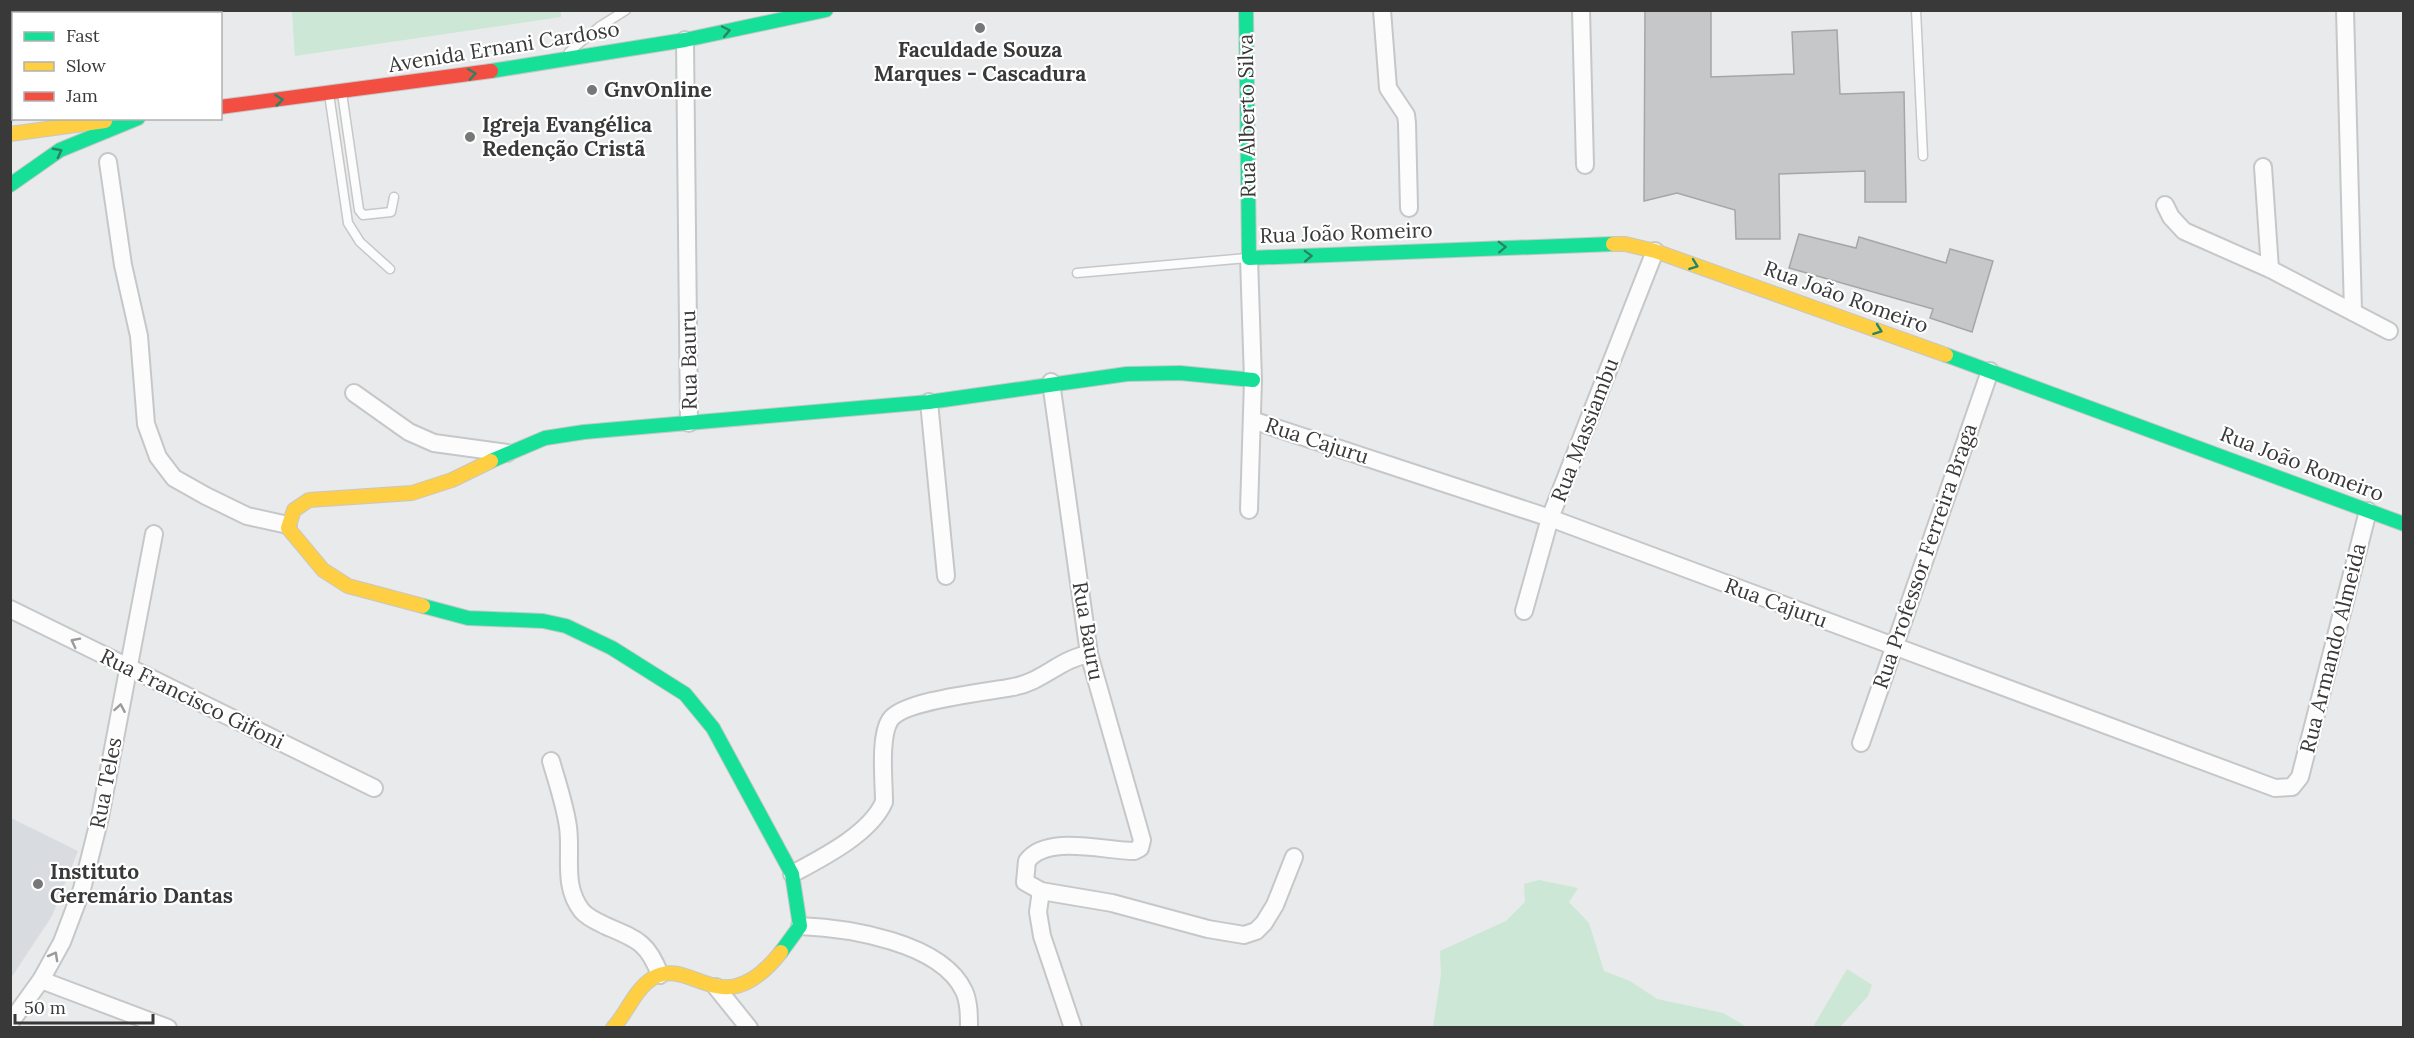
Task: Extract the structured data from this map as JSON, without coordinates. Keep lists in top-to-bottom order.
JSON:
{
  "streets": {
    "street": [
      "Avenida Ernani Cardoso",
      "Rua Alberto Silva",
      "Rua João Romeiro",
      "Rua Bauru",
      "Rua Massiambu",
      "Rua Cajuru",
      "Rua Professor Ferreira Braga",
      "Rua Armando Almeida",
      "Rua Francisco Gifoni",
      "Rua Teles"
    ]
  },
  "crossings": [
    ["Avenida Ernani Cardoso", "Rua Bauru"],
    ["Rua Alberto Silva", "Rua João Romeiro"],
    ["Rua Alberto Silva", "Rua Bauru"],
    ["Rua Alberto Silva", "Rua Cajuru"],
    ["Rua João Romeiro", "Rua Massiambu"],
    ["Rua João Romeiro", "Rua Professor Ferreira Braga"],
    ["Rua João Romeiro", "Rua Armando Almeida"],
    ["Rua Massiambu", "Rua Cajuru"],
    ["Rua Cajuru", "Rua Professor Ferreira Braga"],
    ["Rua Cajuru", "Rua Armando Almeida"],
    ["Rua Francisco Gifoni", "Rua Teles"]
  ],
  "one_way": ["Avenida Ernani Cardoso", "Rua João Romeiro", "Rua Teles"],
  "places": [
    "Faculdade Souza Marques - Cascadura",
    "GnvOnline",
    "Igreja Evangélica Redenção Cristã",
    "Instituto Geremário Dantas"
  ],
  "legend": ["Fast", "Slow", "Jam"],
  "scale_bar": "50 m"
}
